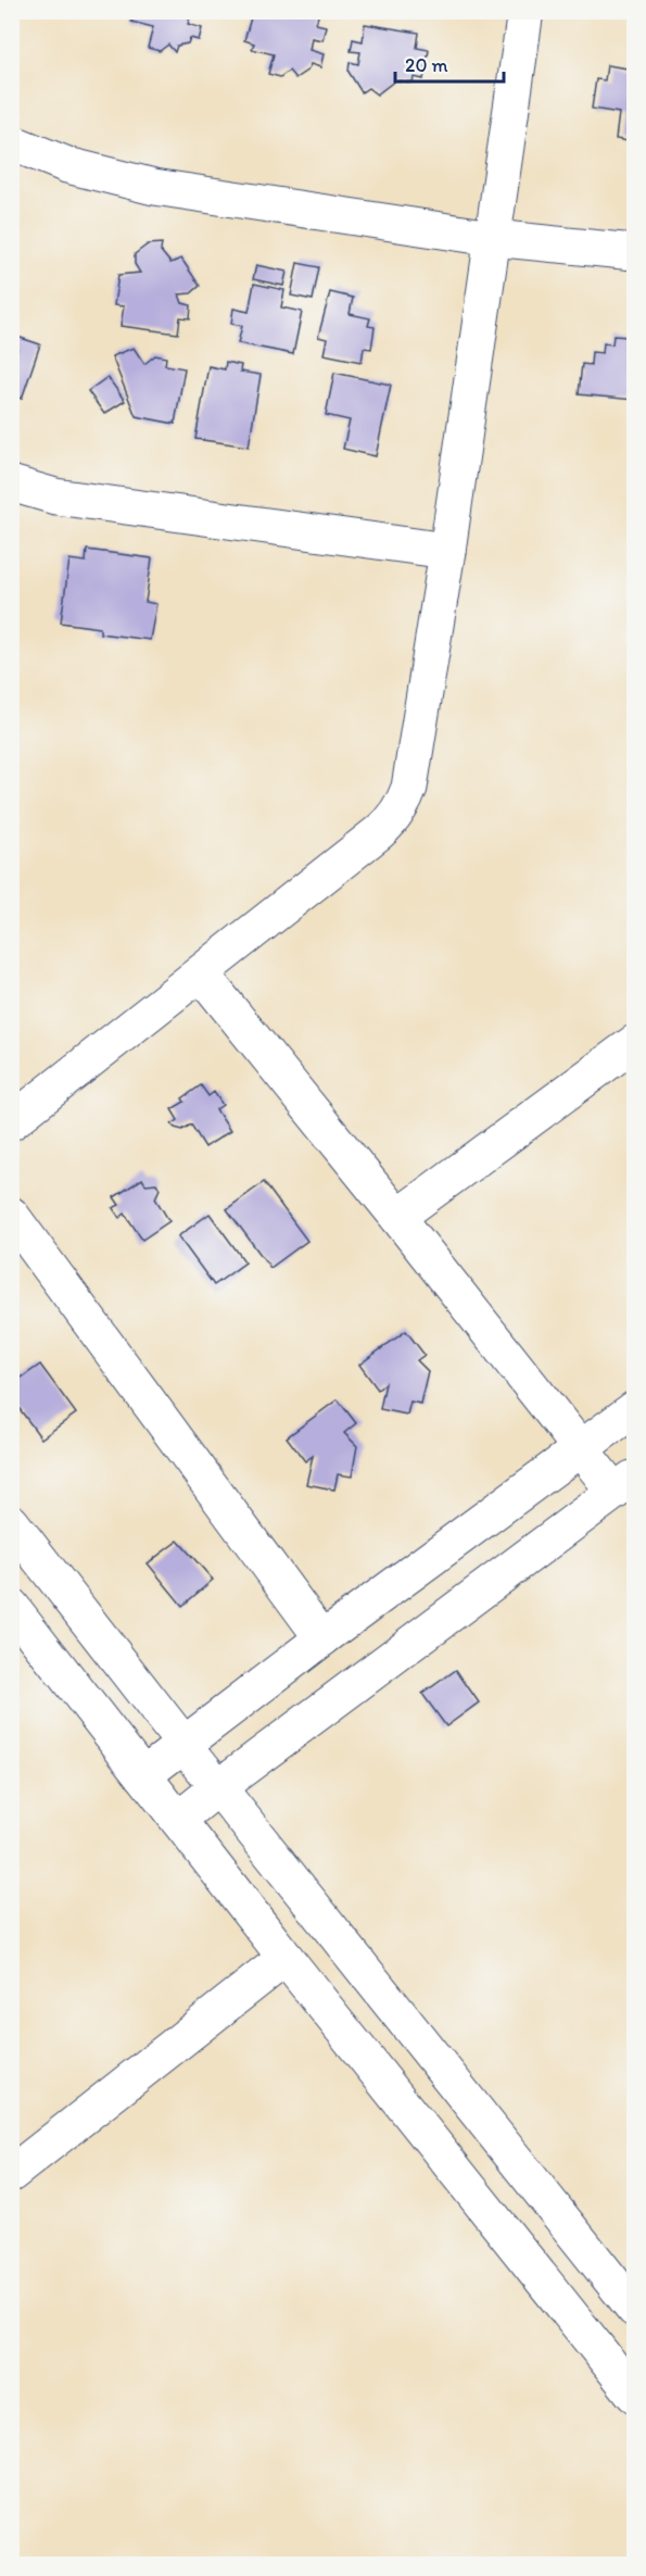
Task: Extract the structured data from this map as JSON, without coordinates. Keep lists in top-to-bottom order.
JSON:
{
  "scale_bar": "20 m"
}
